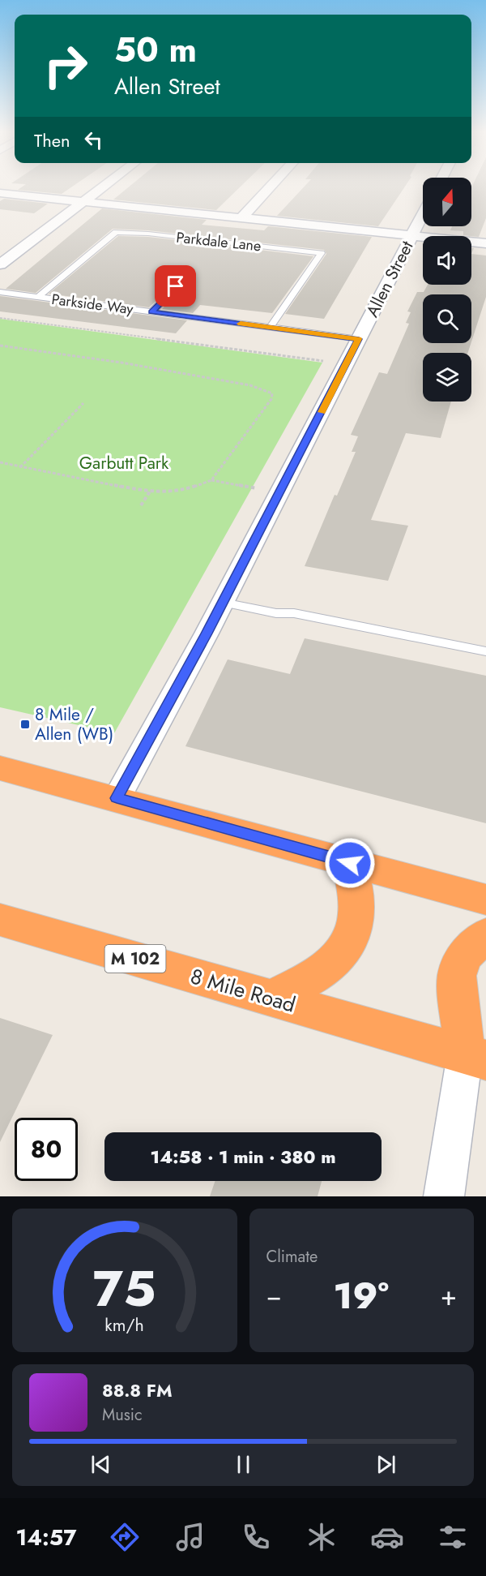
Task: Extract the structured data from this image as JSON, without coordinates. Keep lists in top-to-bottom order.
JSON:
{
  "streets": {
    "highway": ["M 102", "8 Mile Road"],
    "street": ["Allen Street"],
    "lane": ["Parkdale Lane", "Parkside Way"]
  },
  "crossings": [
    ["Parkdale Lane", "Parkside Way"],
    ["Allen Street", "Parkside Way"]
  ],
  "parks": ["Garbutt Park"],
  "places": {
    "transit": ["8 Mile / Allen (WB)"]
  },
  "north": "top",
  "page": {
    "turn": ["50 m", "Allen Street"],
    "then": "Then",
    "limit": "80",
    "trip": "14:58 · 1 min · 380 m",
    "tile": "Climate",
    "heat": ["−", "19°", "+"],
    "song": ["88.8 FM", "Music"],
    "tabs": "14:57",
    "gauge": ["75", "km/h"]
  }
}
